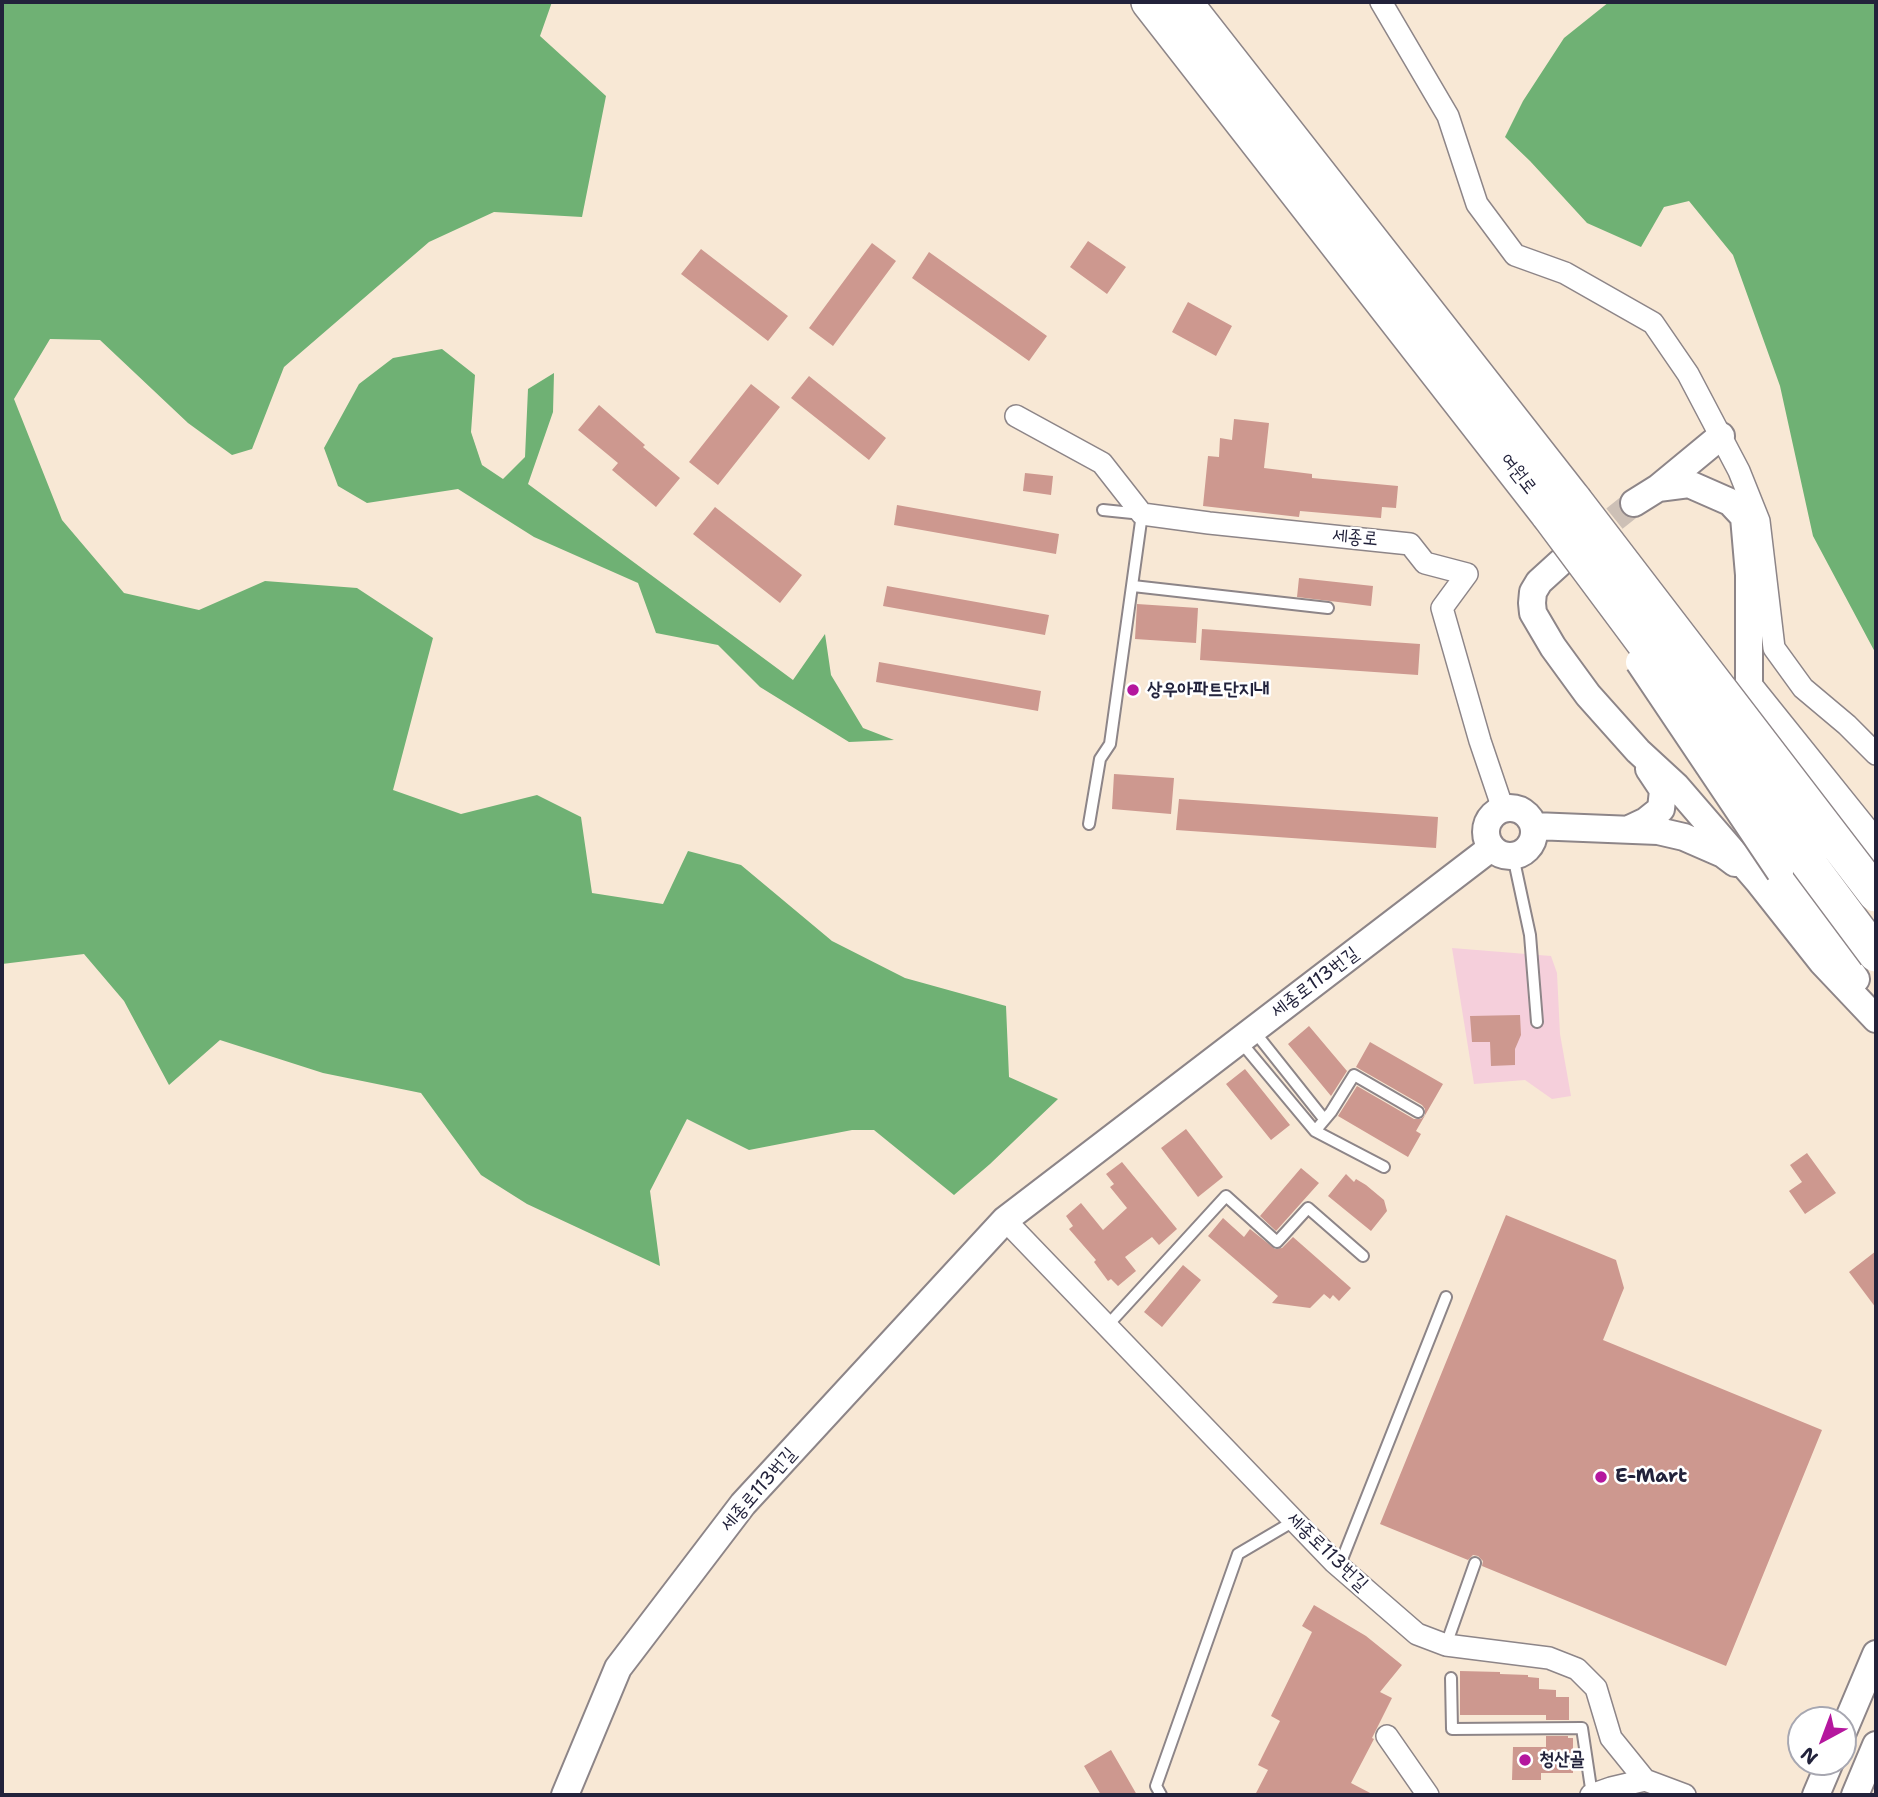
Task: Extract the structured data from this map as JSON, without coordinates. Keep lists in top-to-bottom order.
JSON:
{
  "streets": {
    "highway": ["여원로"],
    "street": ["세종로", "세종로113번길"]
  },
  "crossings": [
    ["세종로", "세종로113번길"]
  ],
  "places": ["상우아파트단지내", "E-Mart", "청산골"],
  "north": "bottom left"
}
